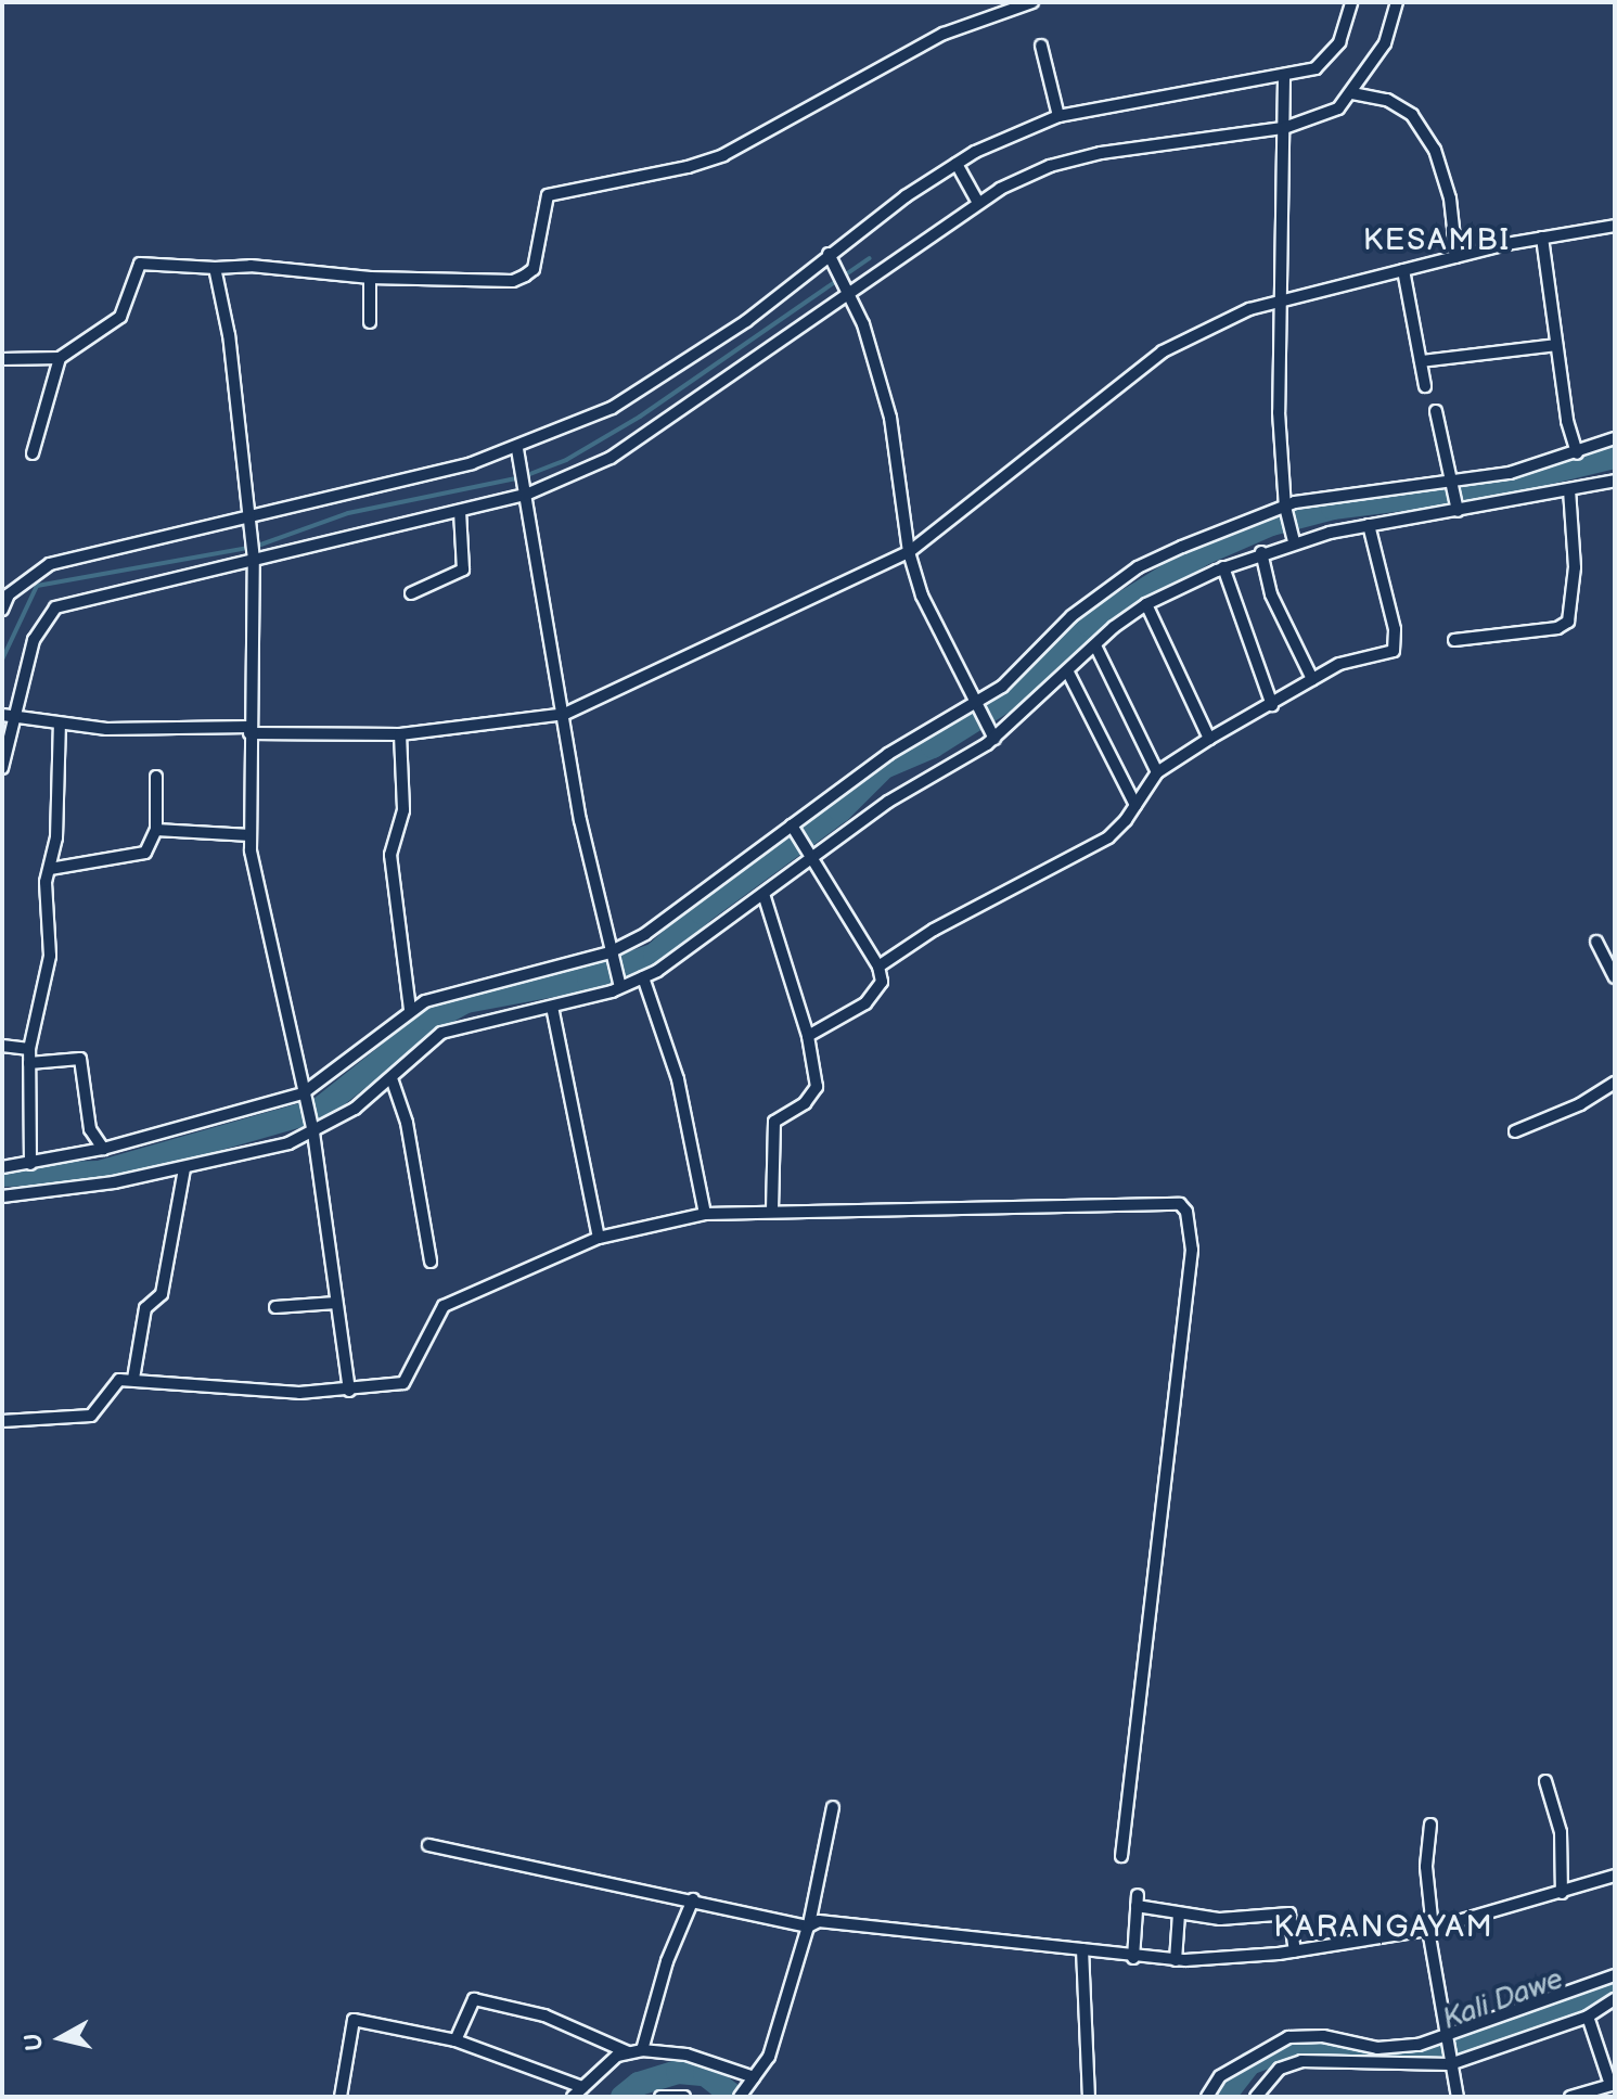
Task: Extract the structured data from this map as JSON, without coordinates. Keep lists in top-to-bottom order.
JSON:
{
  "districts": ["KESAMBI", "KARANGAYAM"],
  "water": ["Kali Dawe"],
  "north": "left"
}
